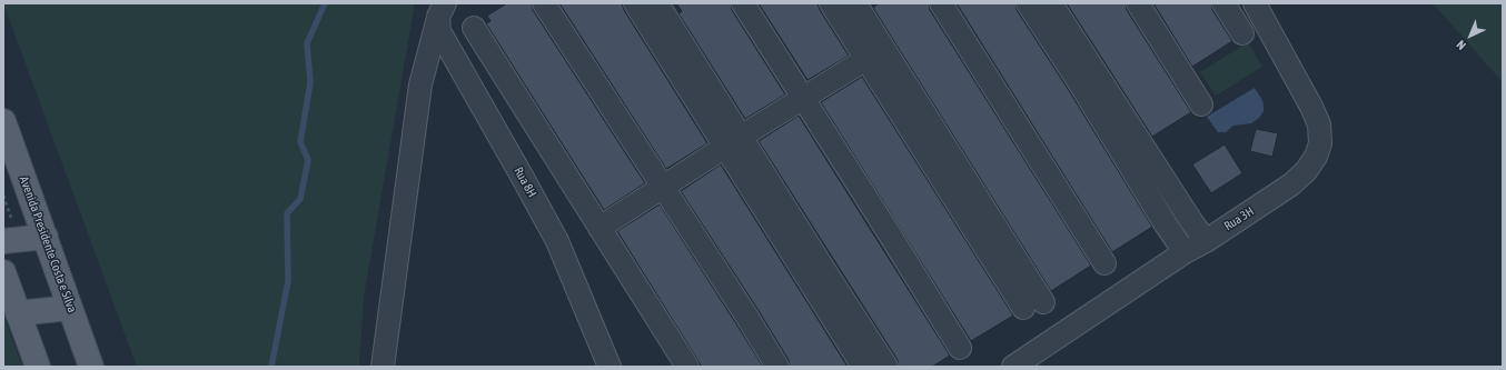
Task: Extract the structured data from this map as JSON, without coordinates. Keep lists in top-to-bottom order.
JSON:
{
  "streets": {
    "main road": ["Avenida Presidente Costa e Silva"],
    "street": ["Rua 8H", "Rua 3H"]
  },
  "north": "bottom left"
}
